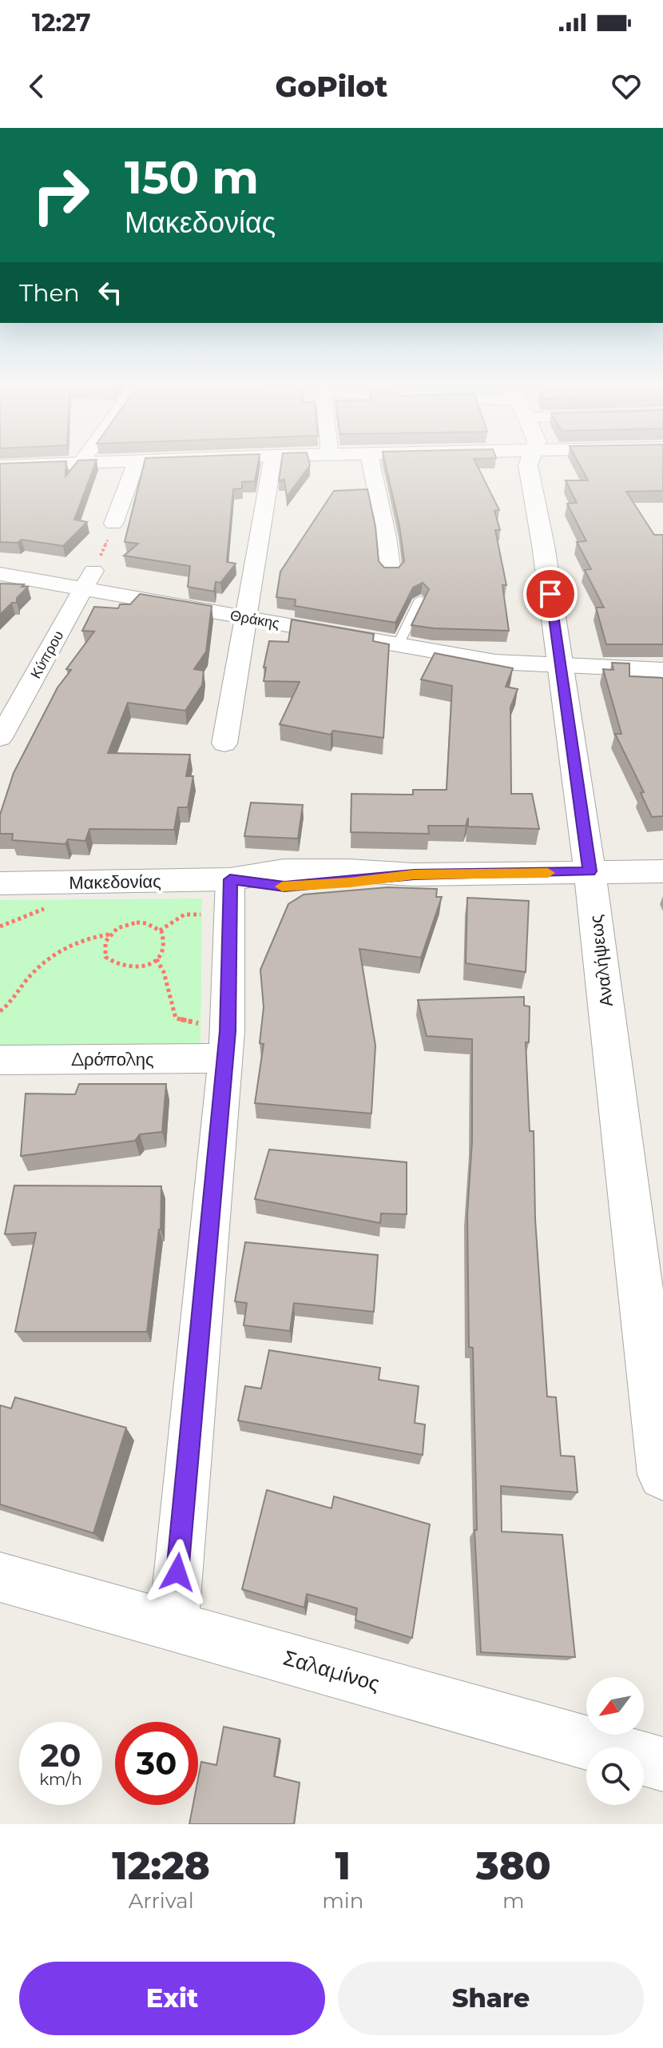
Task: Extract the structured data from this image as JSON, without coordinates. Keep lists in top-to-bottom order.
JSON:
{
  "streets": {
    "street": [
      "Θράκης",
      "Κύπρου",
      "Μακεδονίας",
      "Αναλήψεως",
      "Δρόπολης",
      "Σαλαμίνος"
    ]
  },
  "crossings": [
    ["Θράκης", "Κύπρου"],
    ["Θράκης", "Αναλήψεως"],
    ["Μακεδονίας", "Αναλήψεως"]
  ],
  "north": "bottom left",
  "page": {
    "status": "12:27",
    "header": "GoPilot",
    "turn": ["150 m", "Μακεδονίας"],
    "then": "Then",
    "speed": "20 km/h",
    "limit": "30",
    "eta": [
      "12:28",
      "Arrival",
      "1",
      "min",
      "380",
      "m"
    ],
    "buttons": ["Exit", "Share"]
  }
}
